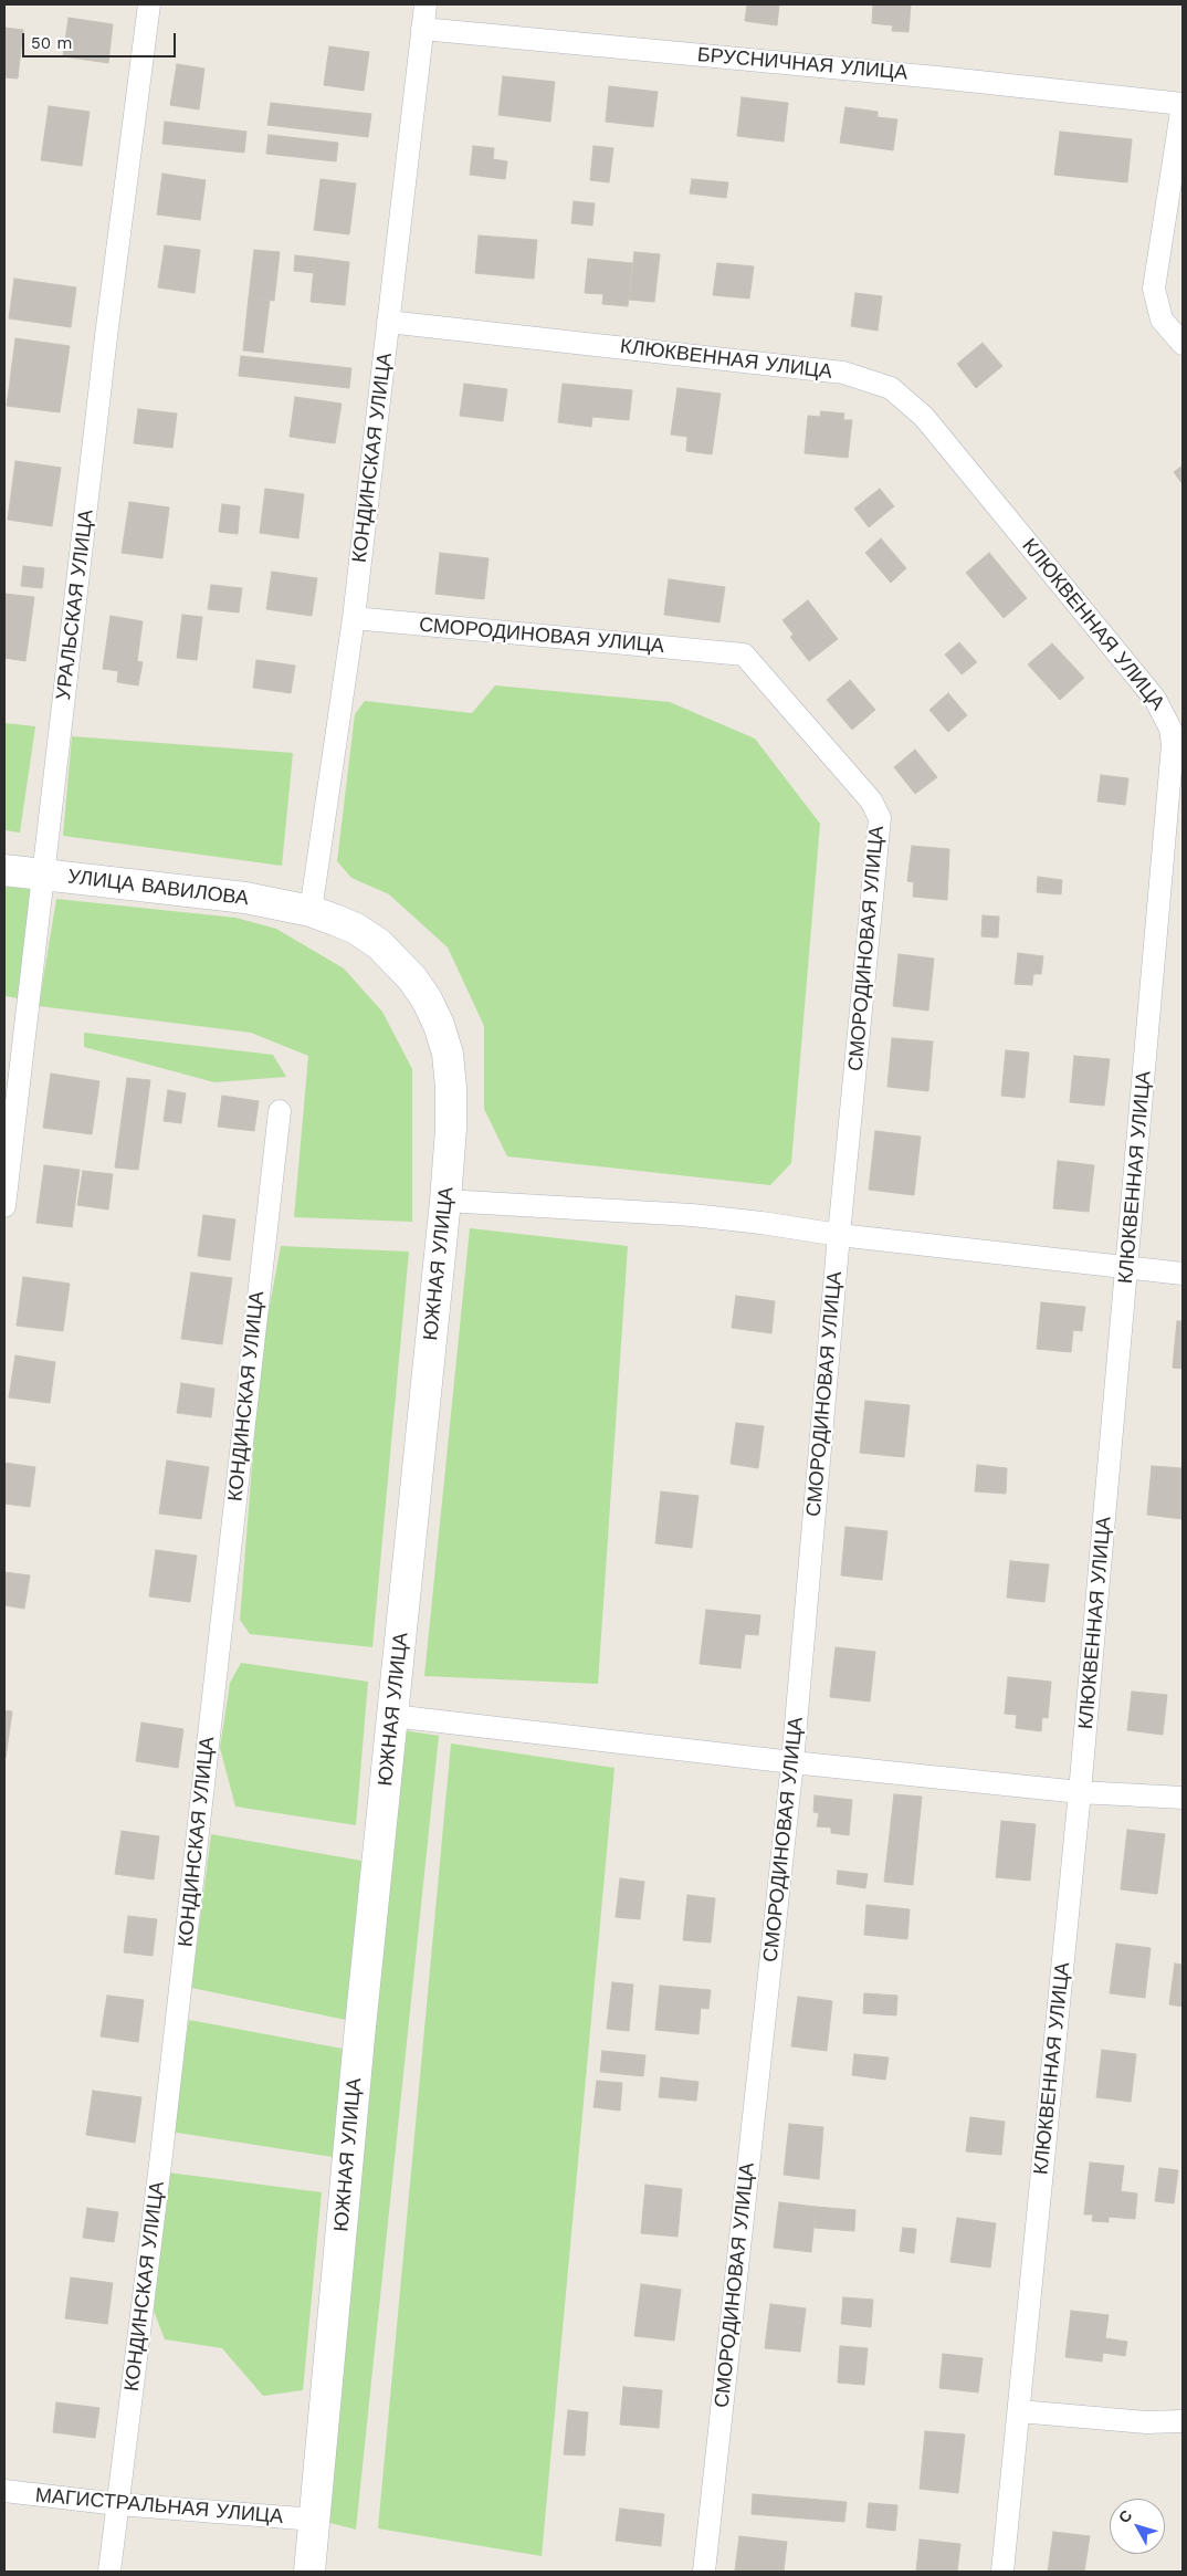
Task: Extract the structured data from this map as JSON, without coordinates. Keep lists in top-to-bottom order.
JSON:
{
  "streets": {
    "street": [
      "БРУСНИЧНАЯ УЛИЦА",
      "КЛЮКВЕННАЯ УЛИЦА",
      "КОНДИНСКАЯ УЛИЦА",
      "УРАЛЬСКАЯ УЛИЦА",
      "СМОРОДИНОВАЯ УЛИЦА",
      "УЛИЦА ВАВИЛОВА",
      "ЮЖНАЯ УЛИЦА",
      "МАГИСТРАЛЬНАЯ УЛИЦА"
    ]
  },
  "crossings": [
    ["БРУСНИЧНАЯ УЛИЦА", "КОНДИНСКАЯ УЛИЦА"],
    ["КЛЮКВЕННАЯ УЛИЦА", "КОНДИНСКАЯ УЛИЦА"],
    ["КОНДИНСКАЯ УЛИЦА", "СМОРОДИНОВАЯ УЛИЦА"],
    ["КОНДИНСКАЯ УЛИЦА", "УЛИЦА ВАВИЛОВА"],
    ["КОНДИНСКАЯ УЛИЦА", "ЮЖНАЯ УЛИЦА"],
    ["КОНДИНСКАЯ УЛИЦА", "МАГИСТРАЛЬНАЯ УЛИЦА"],
    ["УРАЛЬСКАЯ УЛИЦА", "УЛИЦА ВАВИЛОВА"],
    ["УЛИЦА ВАВИЛОВА", "ЮЖНАЯ УЛИЦА"],
    ["ЮЖНАЯ УЛИЦА", "МАГИСТРАЛЬНАЯ УЛИЦА"]
  ],
  "scale_bar": "50 m",
  "north": "top left"
}
